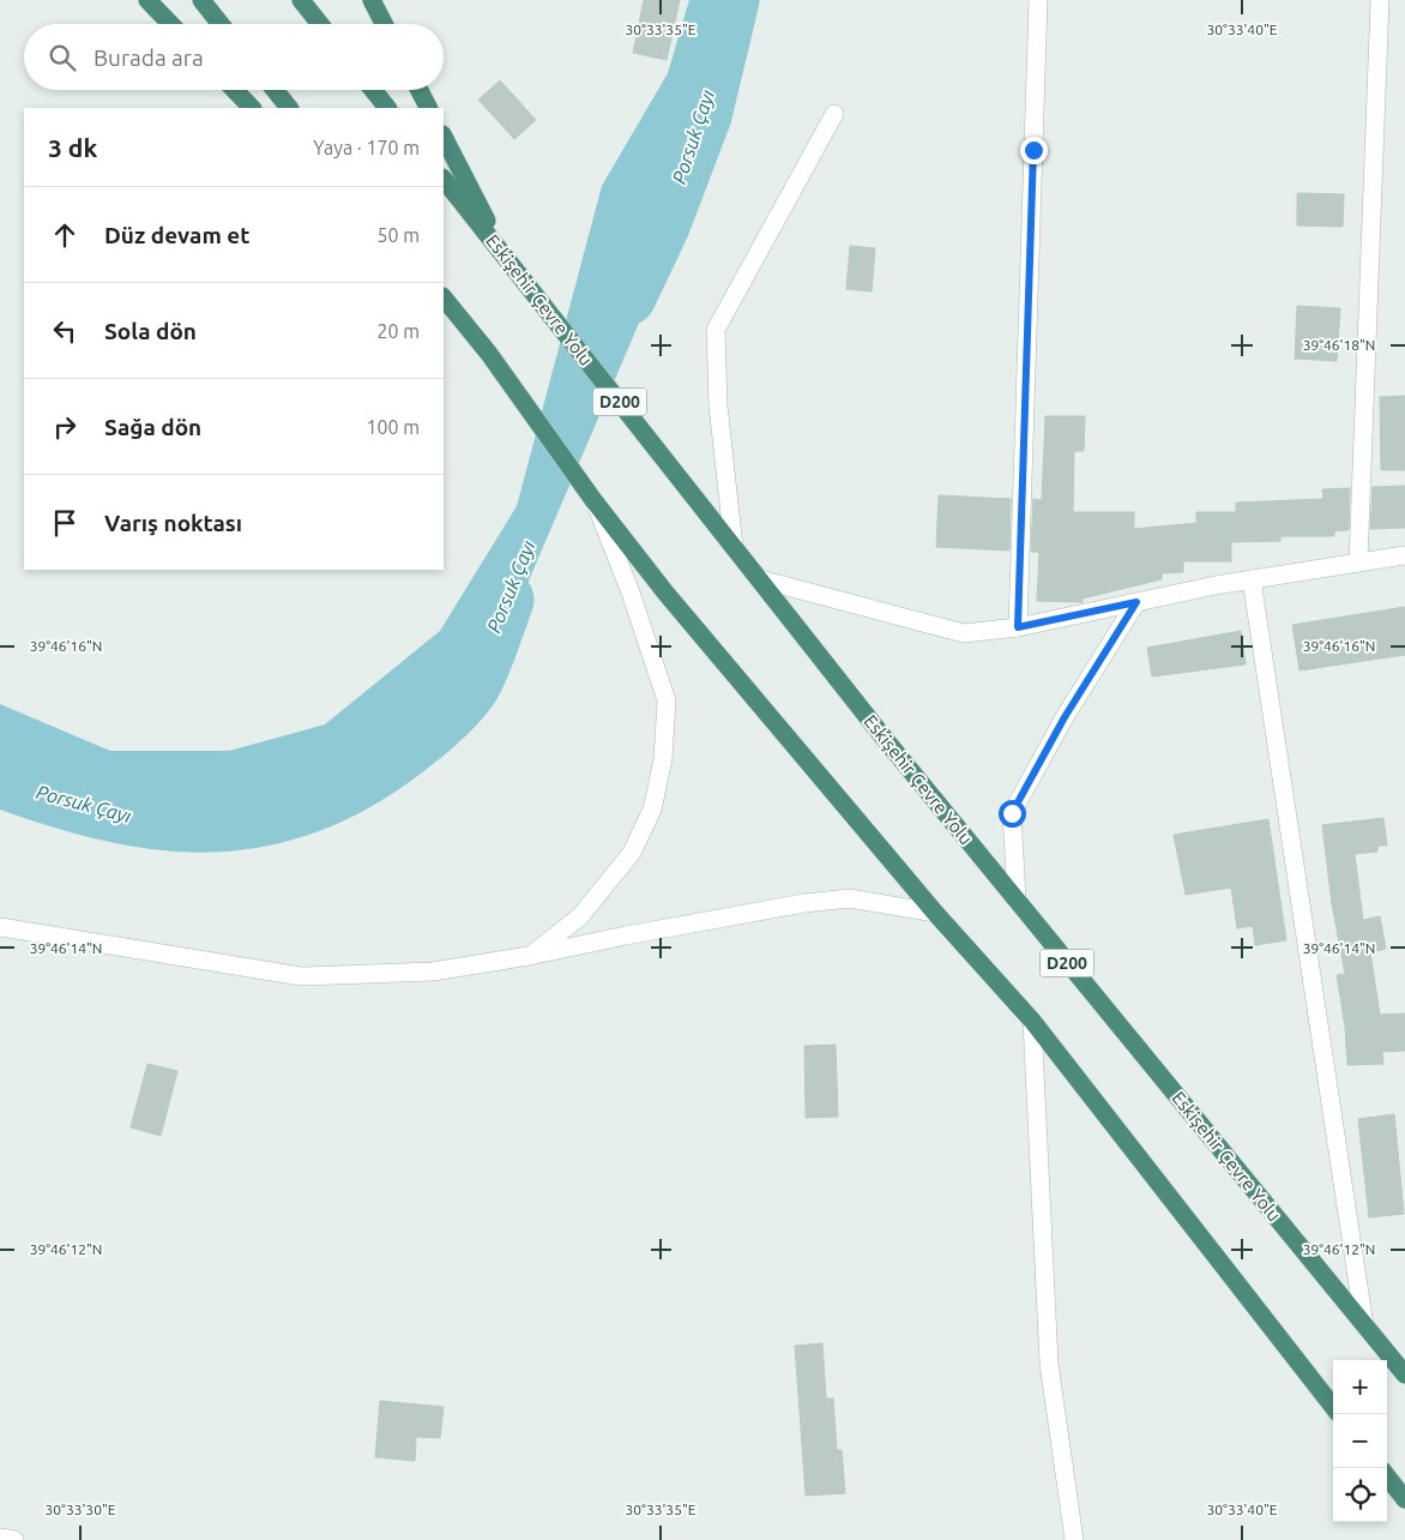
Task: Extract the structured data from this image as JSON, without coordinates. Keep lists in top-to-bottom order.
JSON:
{
  "streets": {
    "highway": ["Eskişehir Çevre Yolu", "D200"]
  },
  "water": ["Porsuk Çayı"],
  "page": {
    "search": "Burada ara",
    "heading": ["3 dk", "Yaya · 170 m"],
    "list": [
      ["Düz devam et", "50 m"],
      ["Sola dön", "20 m"],
      ["Sağa dön", "100 m"],
      "Varış noktası"
    ],
    "map_buttons": ["+", "−"]
  },
  "coordinates": [
    "30°33'35\"E",
    "30°33'40\"E",
    "39°46'18\"N",
    "39°46'16\"N",
    "39°46'14\"N",
    "39°46'12\"N",
    "30°33'30\"E"
  ]
}
